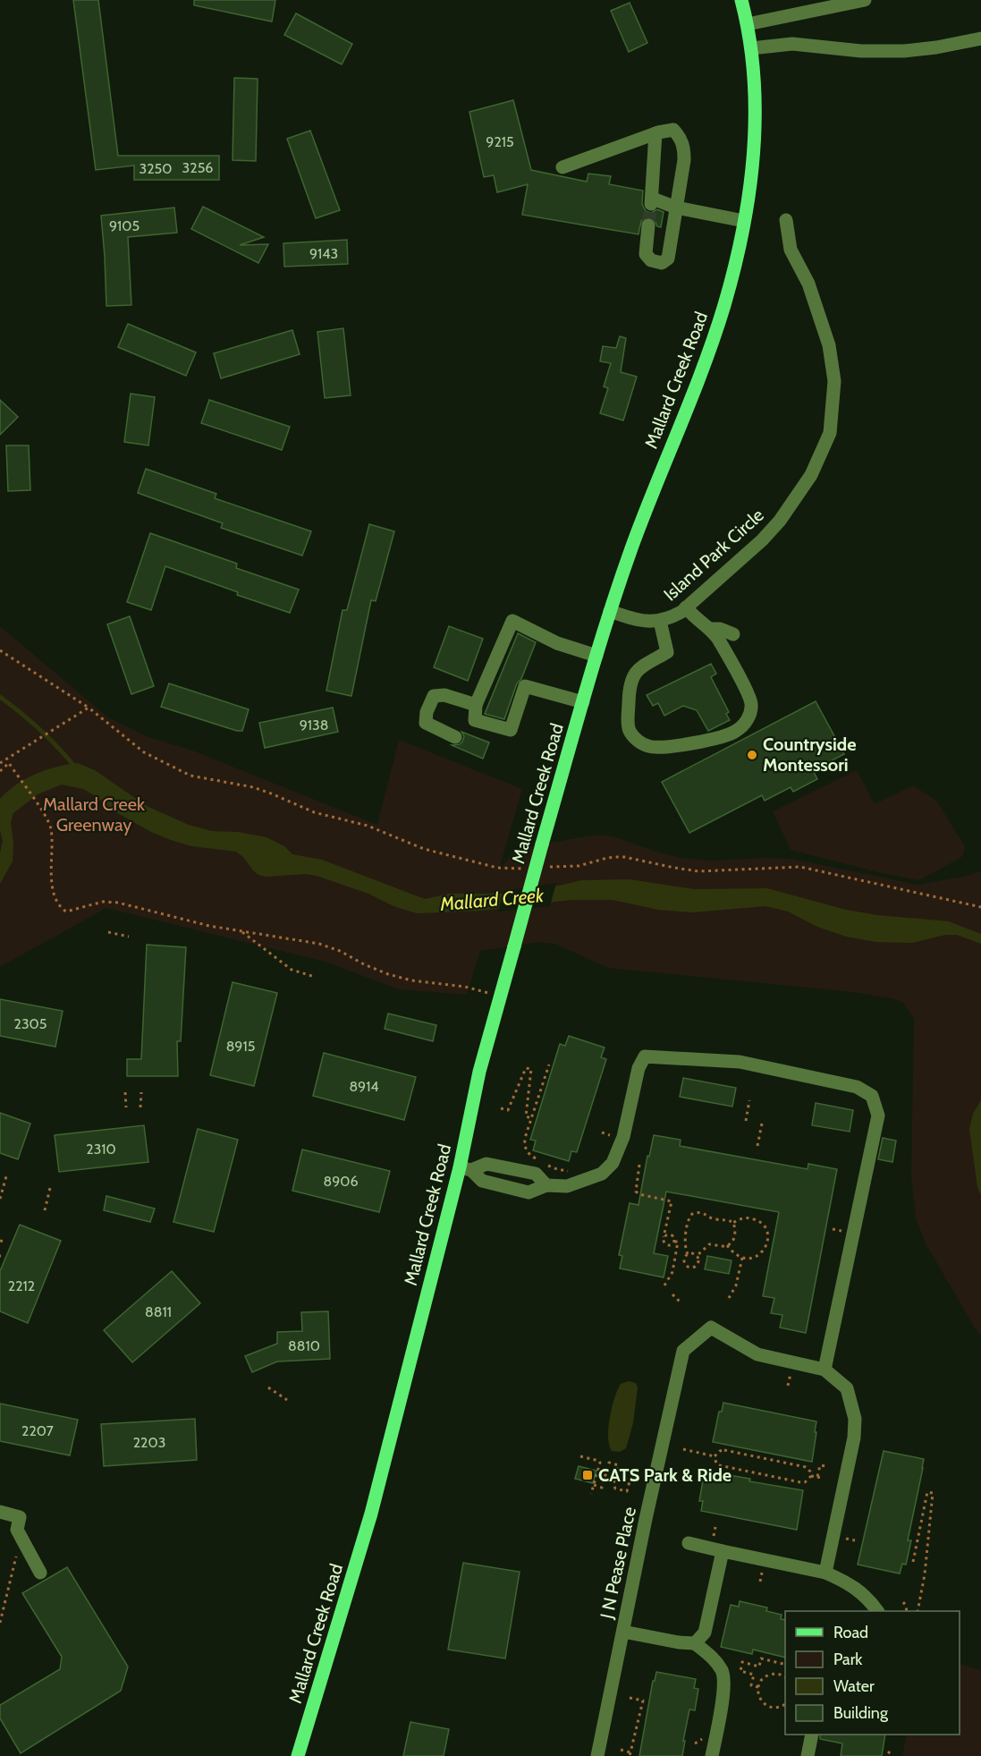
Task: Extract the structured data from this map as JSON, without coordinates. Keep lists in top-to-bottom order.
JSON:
{
  "streets": {
    "main road": ["Mallard Creek Road"],
    "street": ["Island Park Circle", "J N Pease Place"]
  },
  "crossings": [
    ["Mallard Creek Road", "Island Park Circle"]
  ],
  "water": ["Mallard Creek"],
  "parks": ["Mallard Creek Greenway"],
  "places": {
    "other": ["Countryside Montessori"],
    "transit": ["CATS Park & Ride"]
  },
  "house_numbers": [
    "9215",
    "3256",
    "3250",
    "9105",
    "9143",
    "9138",
    "2305",
    "8915",
    "8914",
    "2310",
    "8906",
    "2212",
    "8811",
    "8810",
    "2207",
    "2203"
  ],
  "legend": [
    "Road",
    "Park",
    "Water",
    "Building"
  ]
}
